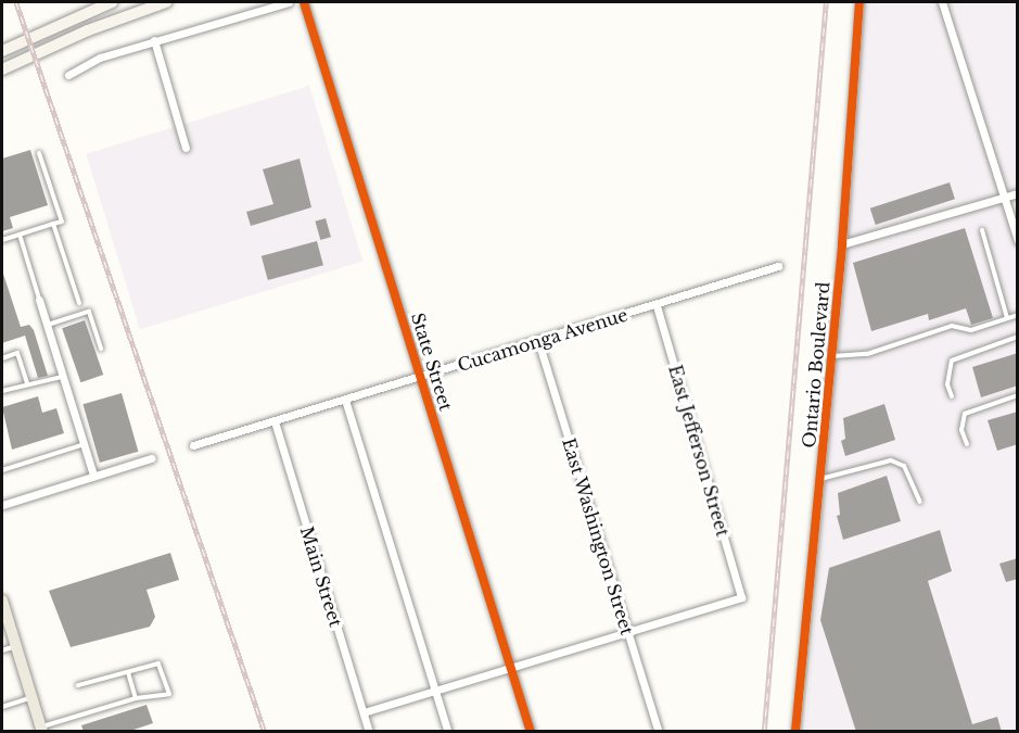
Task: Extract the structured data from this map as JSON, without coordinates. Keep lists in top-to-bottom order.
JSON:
{
  "streets": {
    "street": [
      "Cucamonga Avenue",
      "State Street",
      "Ontario Boulevard",
      "East Jefferson Street",
      "East Washington Street",
      "Main Street"
    ]
  },
  "crossings": [
    ["Cucamonga Avenue", "State Street"],
    ["Cucamonga Avenue", "East Jefferson Street"],
    ["Cucamonga Avenue", "East Washington Street"],
    ["Cucamonga Avenue", "Main Street"],
    ["East Jefferson Street", "East Washington Street"]
  ]
}
